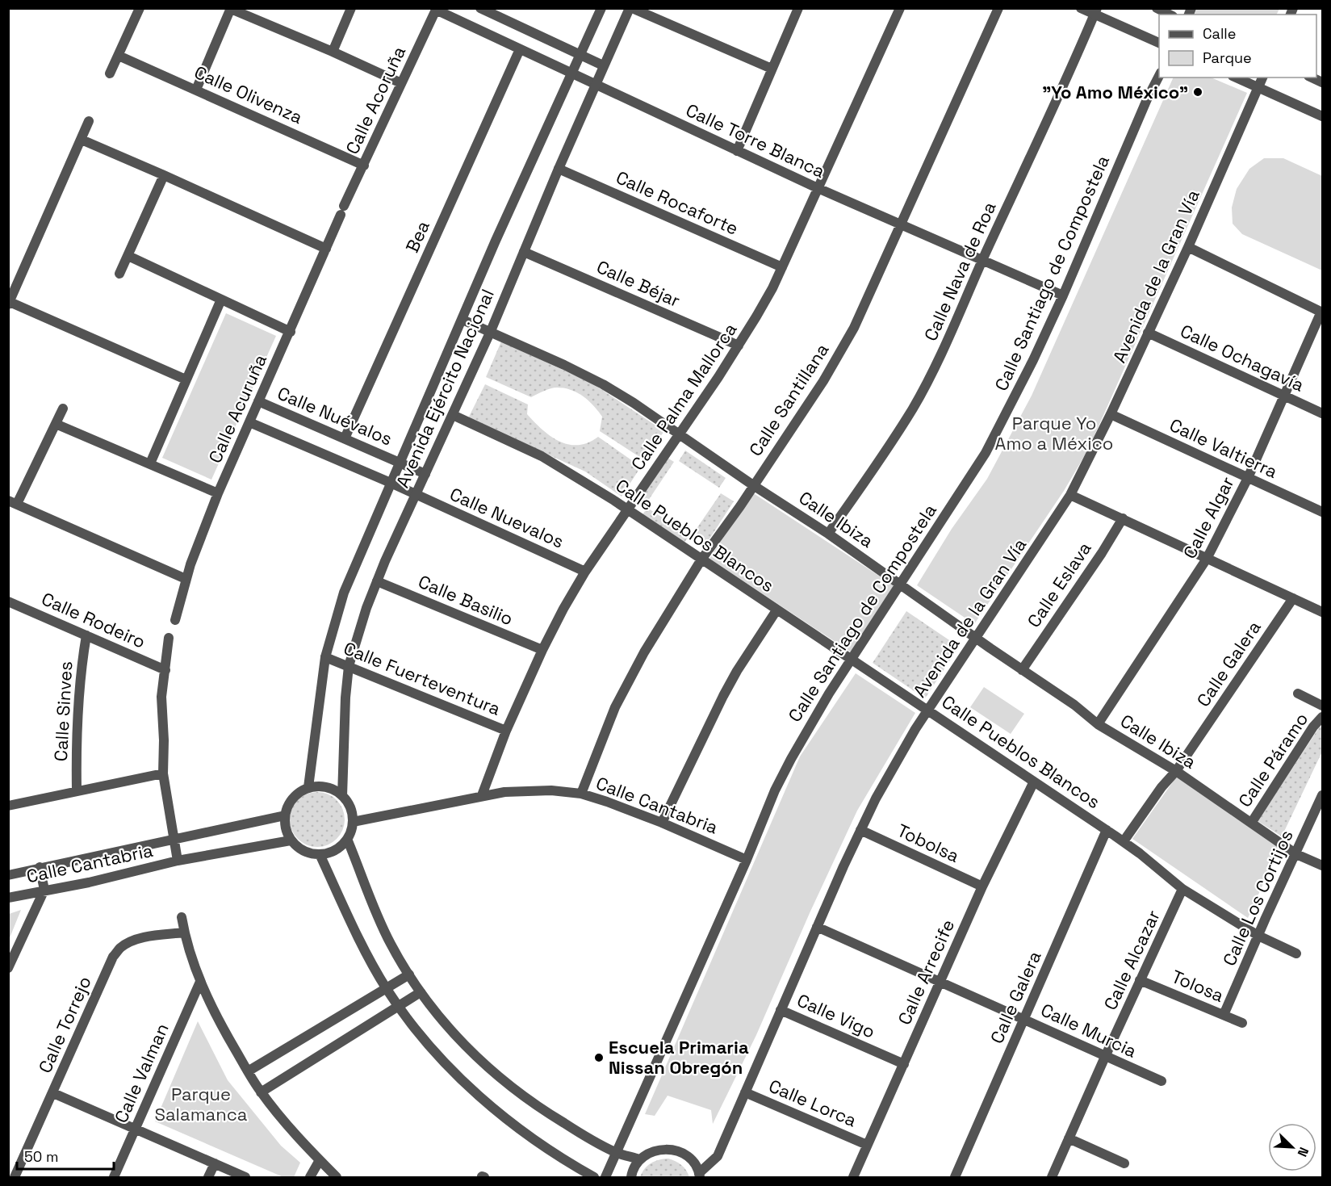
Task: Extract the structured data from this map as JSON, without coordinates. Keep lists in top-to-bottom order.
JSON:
{
  "streets": {
    "street": [
      "Calle Olivenza",
      "Calle Acoruña",
      "Calle Torre Blanca",
      "Calle Rocaforte",
      "Bea",
      "Calle Nava de Roa",
      "Calle Santiago de Compostela",
      "Avenida de la Gran Vía",
      "Calle Béjar",
      "Calle Ochagavía",
      "Avenida Ejército Nacional",
      "Calle Palma Mallorca",
      "Calle Santillana",
      "Calle Acuruña",
      "Calle Nuévalos",
      "Calle Valtierra",
      "Calle Nuevalos",
      "Calle Algar",
      "Calle Ibiza",
      "Calle Pueblos Blancos",
      "Calle Eslava",
      "Calle Basilio",
      "Calle Rodeiro",
      "Calle Galera",
      "Calle Fuerteventura",
      "Calle Sinves",
      "Calle Páramo",
      "Calle Cantabria",
      "Tobolsa",
      "Calle Los Cortijos",
      "Calle Alcazar",
      "Calle Arrecife",
      "Tolosa",
      "Calle Vigo",
      "Calle Torrejo",
      "Calle Murcia",
      "Calle Valman",
      "Calle Lorca"
    ]
  },
  "crossings": [
    ["Calle Olivenza", "Calle Acoruña"],
    ["Calle Acoruña", "Calle Torre Blanca"],
    ["Calle Acoruña", "Calle Acuruña"],
    ["Calle Torre Blanca", "Bea"],
    ["Calle Torre Blanca", "Calle Nava de Roa"],
    ["Calle Torre Blanca", "Calle Santiago de Compostela"],
    ["Calle Torre Blanca", "Avenida Ejército Nacional"],
    ["Calle Torre Blanca", "Calle Palma Mallorca"],
    ["Calle Torre Blanca", "Calle Santillana"],
    ["Calle Rocaforte", "Avenida Ejército Nacional"],
    ["Calle Rocaforte", "Calle Palma Mallorca"],
    ["Bea", "Calle Nuévalos"],
    ["Calle Nava de Roa", "Calle Ibiza"],
    ["Calle Santiago de Compostela", "Calle Ibiza"],
    ["Calle Santiago de Compostela", "Calle Pueblos Blancos"],
    ["Calle Santiago de Compostela", "Calle Cantabria"],
    ["Avenida de la Gran Vía", "Calle Ochagavía"],
    ["Avenida de la Gran Vía", "Calle Valtierra"],
    ["Avenida de la Gran Vía", "Calle Ibiza"],
    ["Avenida de la Gran Vía", "Calle Pueblos Blancos"],
    ["Avenida de la Gran Vía", "Tobolsa"],
    ["Avenida de la Gran Vía", "Calle Vigo"],
    ["Avenida de la Gran Vía", "Calle Murcia"],
    ["Avenida de la Gran Vía", "Calle Lorca"],
    ["Calle Béjar", "Avenida Ejército Nacional"],
    ["Calle Béjar", "Calle Palma Mallorca"],
    ["Calle Ochagavía", "Calle Algar"],
    ["Avenida Ejército Nacional", "Calle Nuévalos"],
    ["Avenida Ejército Nacional", "Calle Nuevalos"],
    ["Avenida Ejército Nacional", "Calle Ibiza"],
    ["Avenida Ejército Nacional", "Calle Pueblos Blancos"],
    ["Avenida Ejército Nacional", "Calle Basilio"],
    ["Avenida Ejército Nacional", "Calle Fuerteventura"],
    ["Avenida Ejército Nacional", "Calle Cantabria"],
    ["Calle Palma Mallorca", "Calle Nuevalos"],
    ["Calle Palma Mallorca", "Calle Ibiza"],
    ["Calle Palma Mallorca", "Calle Pueblos Blancos"],
    ["Calle Palma Mallorca", "Calle Basilio"],
    ["Calle Palma Mallorca", "Calle Fuerteventura"],
    ["Calle Palma Mallorca", "Calle Cantabria"],
    ["Calle Santillana", "Calle Ibiza"],
    ["Calle Santillana", "Calle Pueblos Blancos"],
    ["Calle Santillana", "Calle Cantabria"],
    ["Calle Acuruña", "Calle Nuévalos"],
    ["Calle Valtierra", "Calle Algar"],
    ["Calle Algar", "Calle Ibiza"],
    ["Calle Ibiza", "Calle Eslava"],
    ["Calle Ibiza", "Calle Galera"],
    ["Calle Ibiza", "Calle Páramo"],
    ["Calle Ibiza", "Calle Los Cortijos"],
    ["Calle Pueblos Blancos", "Calle Galera"],
    ["Calle Pueblos Blancos", "Calle Los Cortijos"],
    ["Calle Pueblos Blancos", "Calle Alcazar"],
    ["Calle Pueblos Blancos", "Calle Arrecife"],
    ["Calle Rodeiro", "Calle Sinves"],
    ["Calle Galera", "Calle Murcia"],
    ["Tobolsa", "Calle Arrecife"],
    ["Calle Los Cortijos", "Tolosa"],
    ["Calle Alcazar", "Tolosa"],
    ["Calle Alcazar", "Calle Murcia"],
    ["Calle Arrecife", "Calle Vigo"],
    ["Calle Arrecife", "Calle Murcia"],
    ["Calle Arrecife", "Calle Lorca"]
  ],
  "parks": ["Parque Yo Amo a México", "Parque Salamanca"],
  "places": ["\"Yo Amo México\"", "Escuela Primaria Nissan Obregón"],
  "legend": ["Calle", "Parque"],
  "scale_bar": "50 m",
  "north": "bottom right"
}
